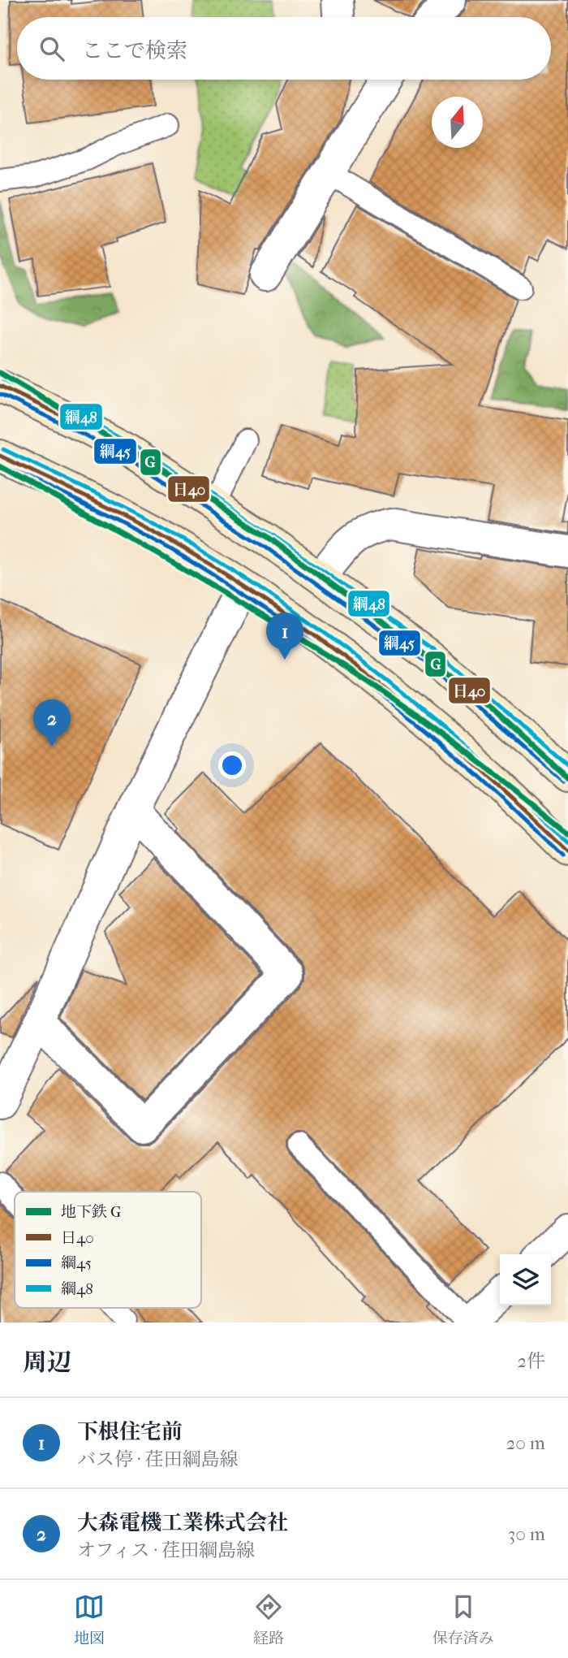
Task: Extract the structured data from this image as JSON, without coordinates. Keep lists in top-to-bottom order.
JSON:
{
  "lines": [
    "metro line G",
    "transit line 綱48",
    "transit line 日40",
    "transit line 綱45"
  ],
  "legend": [
    "地下鉄 G",
    "日40",
    "綱45",
    "綱48"
  ],
  "north": "top",
  "page": {
    "search": "ここで検索",
    "pins": ["1", "2"],
    "heading": ["周辺", "2件"],
    "list": [
      {
        "mark": "1",
        "name": "下根住宅前",
        "note": "バス停 · 荏田綱島線",
        "value": "20 m"
      },
      {
        "mark": "2",
        "name": "大森電機工業株式会社",
        "note": "オフィス · 荏田綱島線",
        "value": "30 m"
      }
    ],
    "nav": ["地図", "経路", "保存済み"]
  }
}
